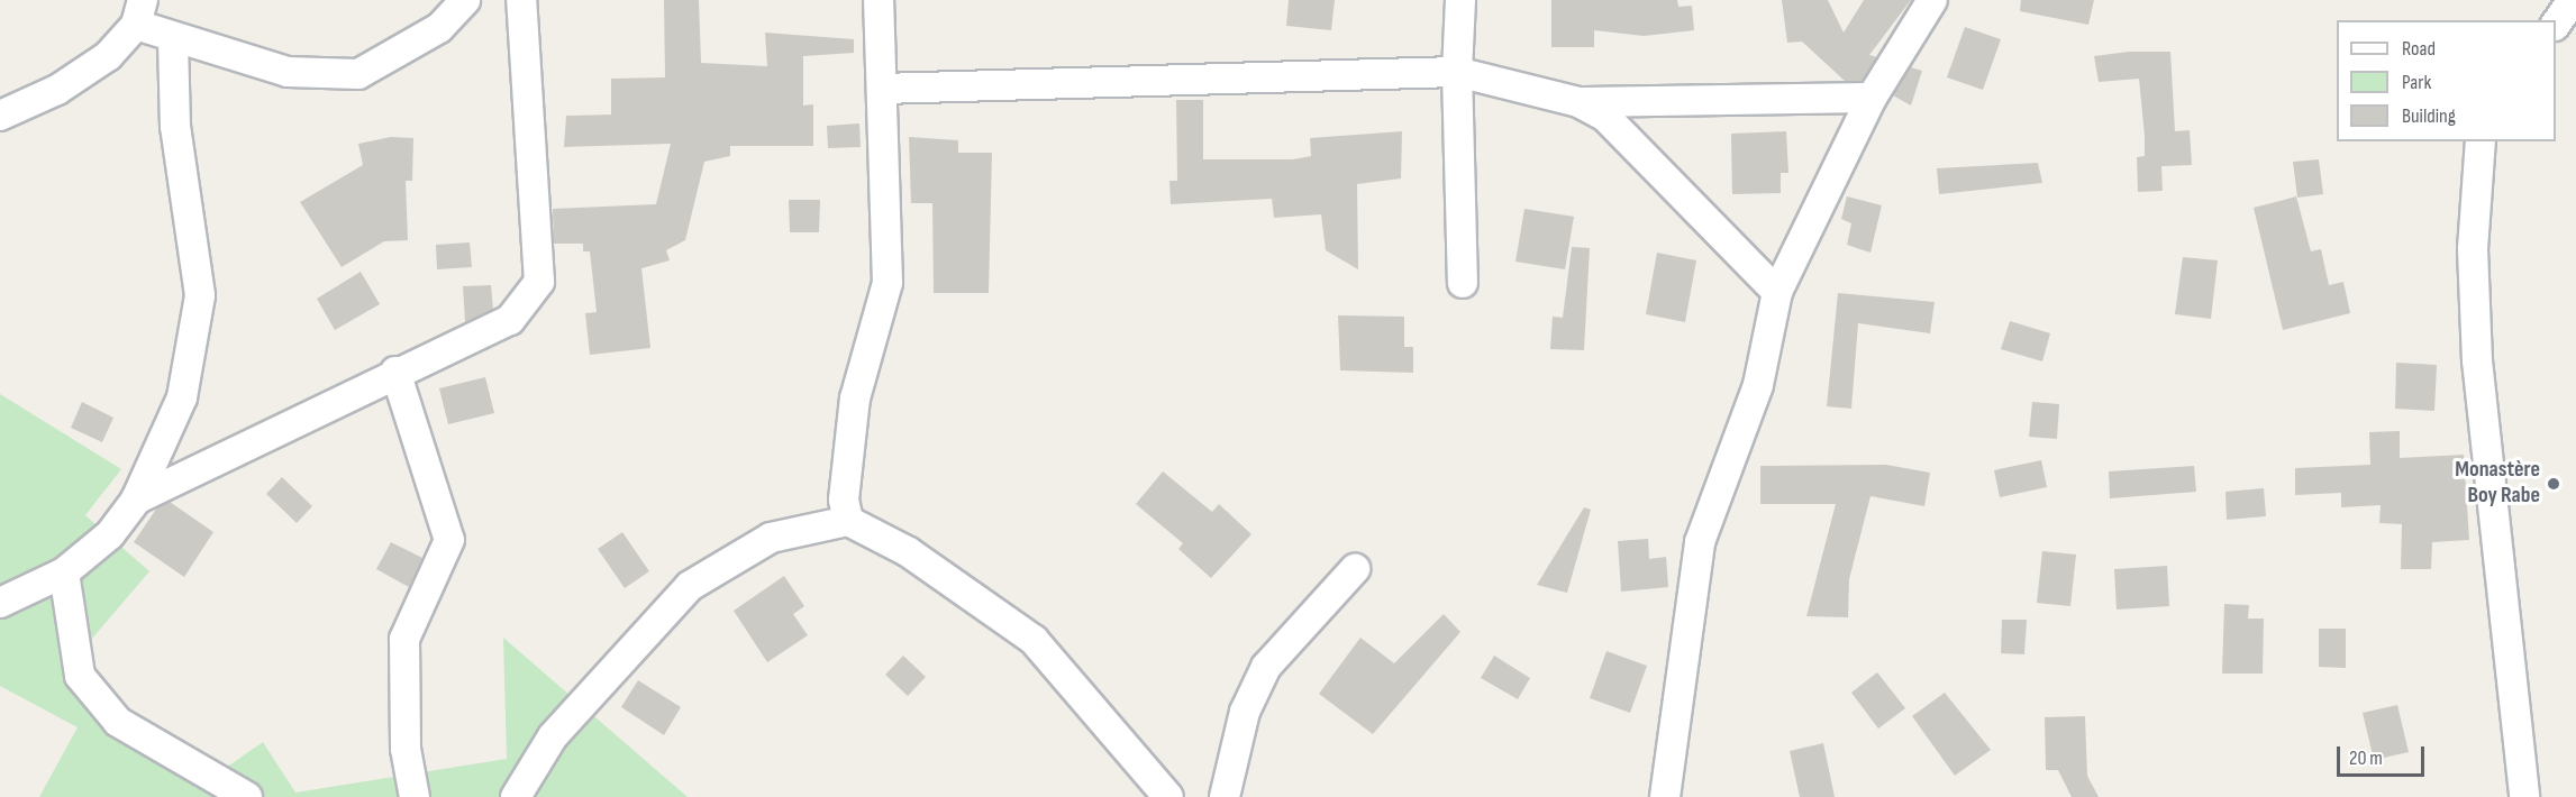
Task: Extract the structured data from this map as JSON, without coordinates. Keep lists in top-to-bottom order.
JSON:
{
  "places": ["Monastère Boy Rabe"],
  "legend": ["Road", "Park", "Building"],
  "scale_bar": "20 m"
}
